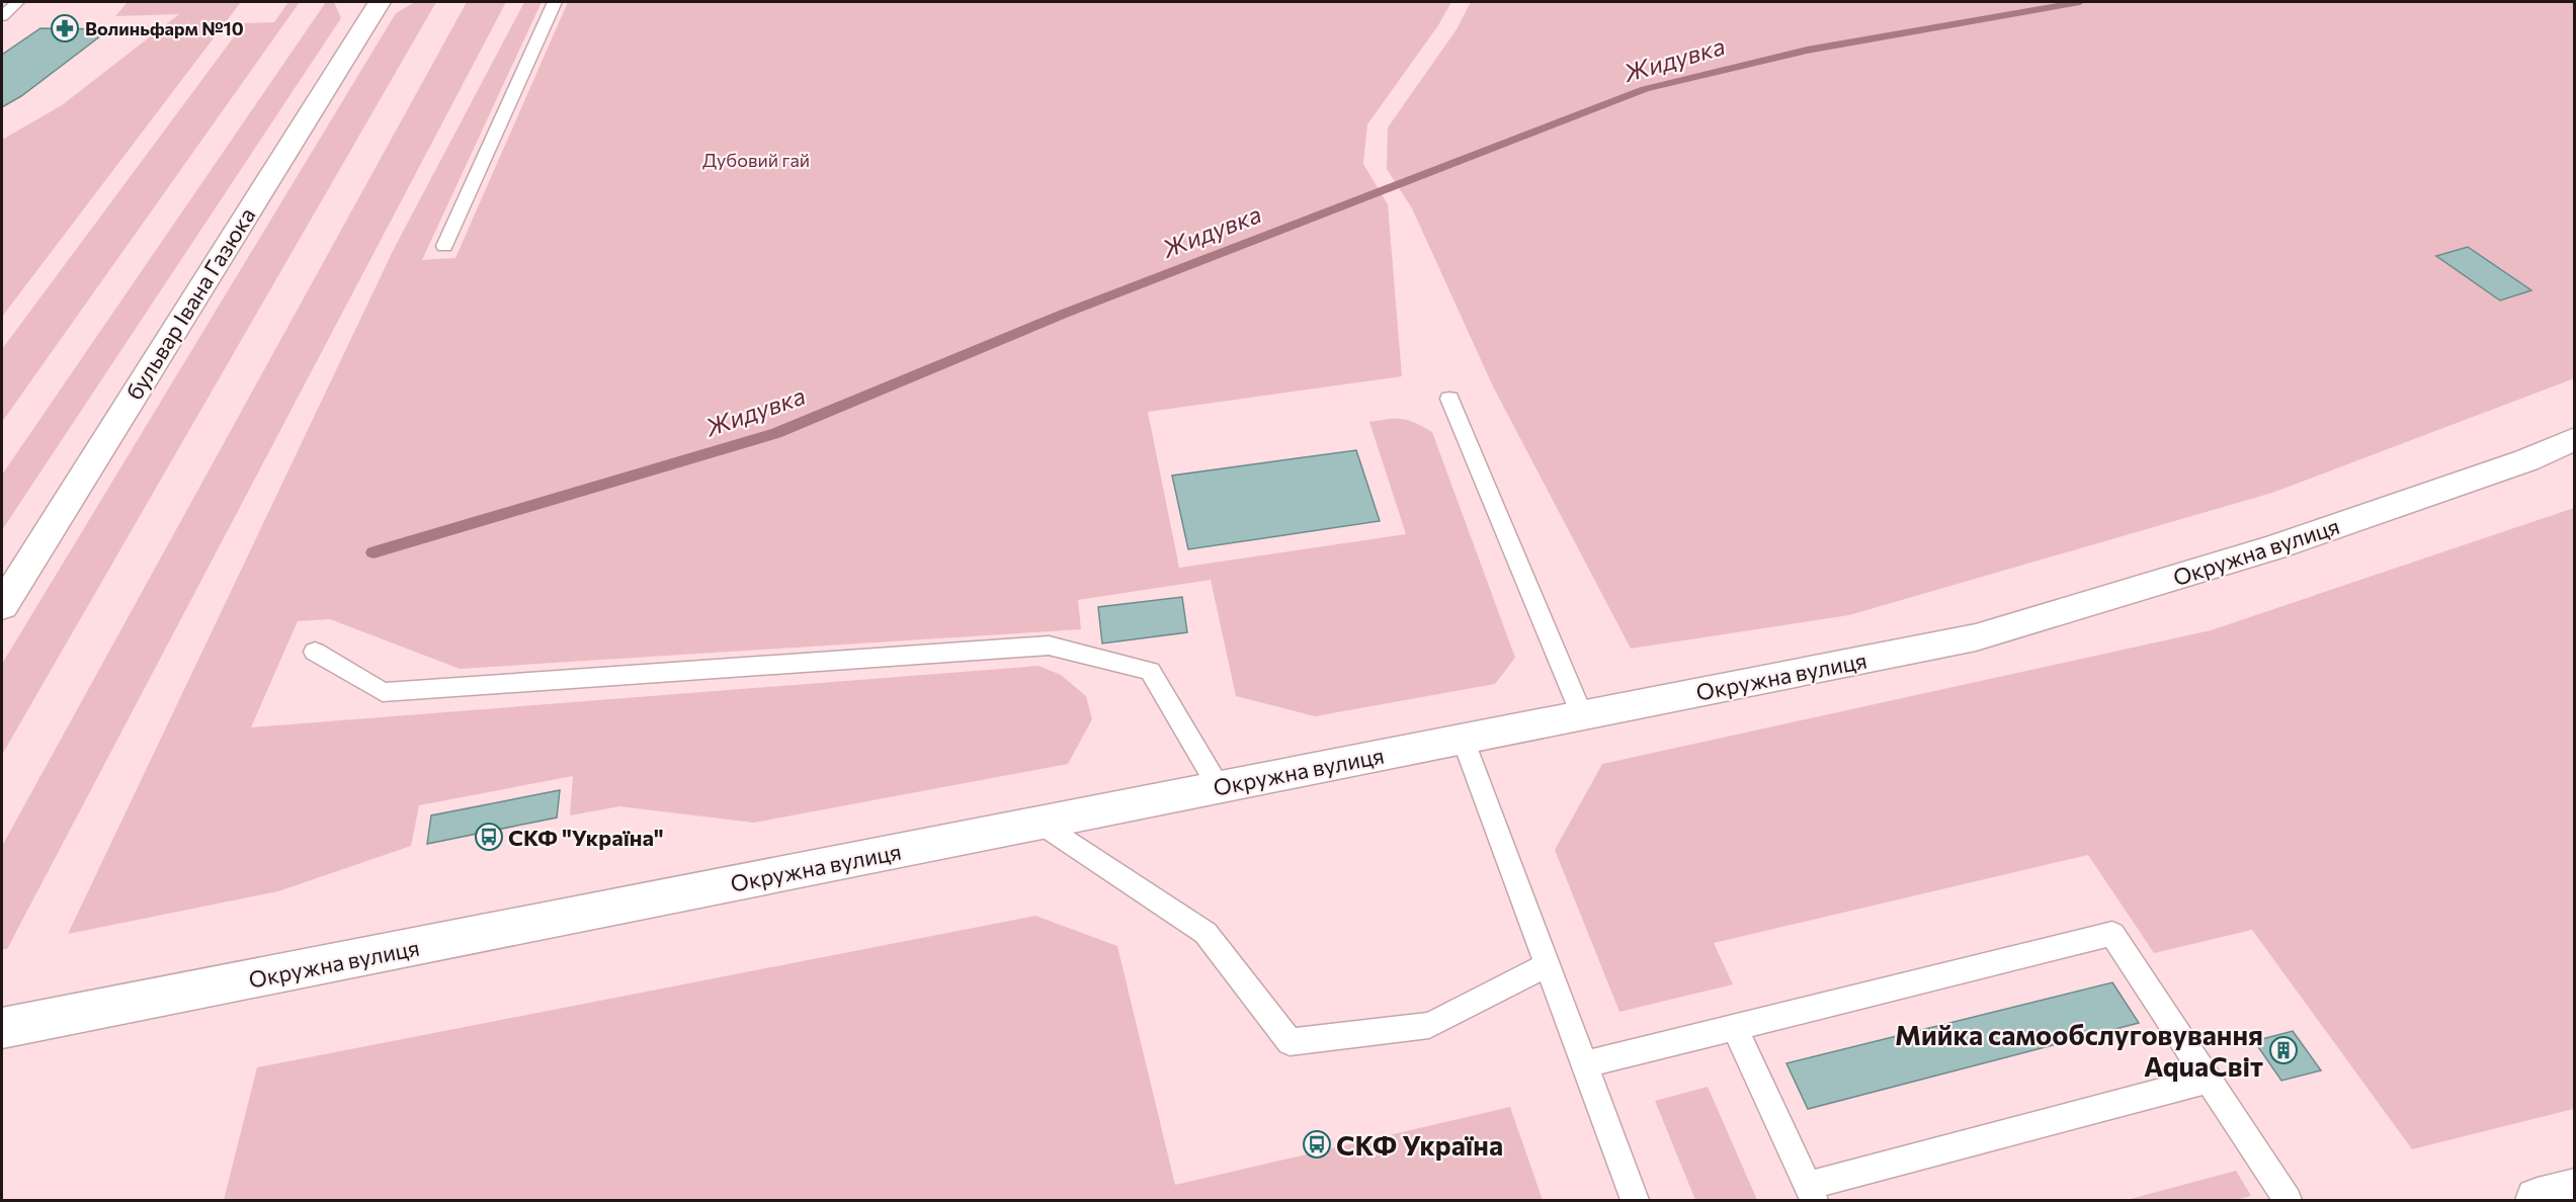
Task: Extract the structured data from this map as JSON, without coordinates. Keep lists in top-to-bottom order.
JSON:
{
  "streets": {
    "main road": ["бульвар Івана Газюка", "Окружна вулиця"]
  },
  "water": ["Жидувка"],
  "parks": ["Дубовий гай"],
  "places": {
    "pharmacy": ["Волиньфарм №10"],
    "bus stop": ["СКФ \"Україна\"", "СКФ Україна"],
    "building": ["Мийка самообслуговування AquaСвіт"]
  }
}
